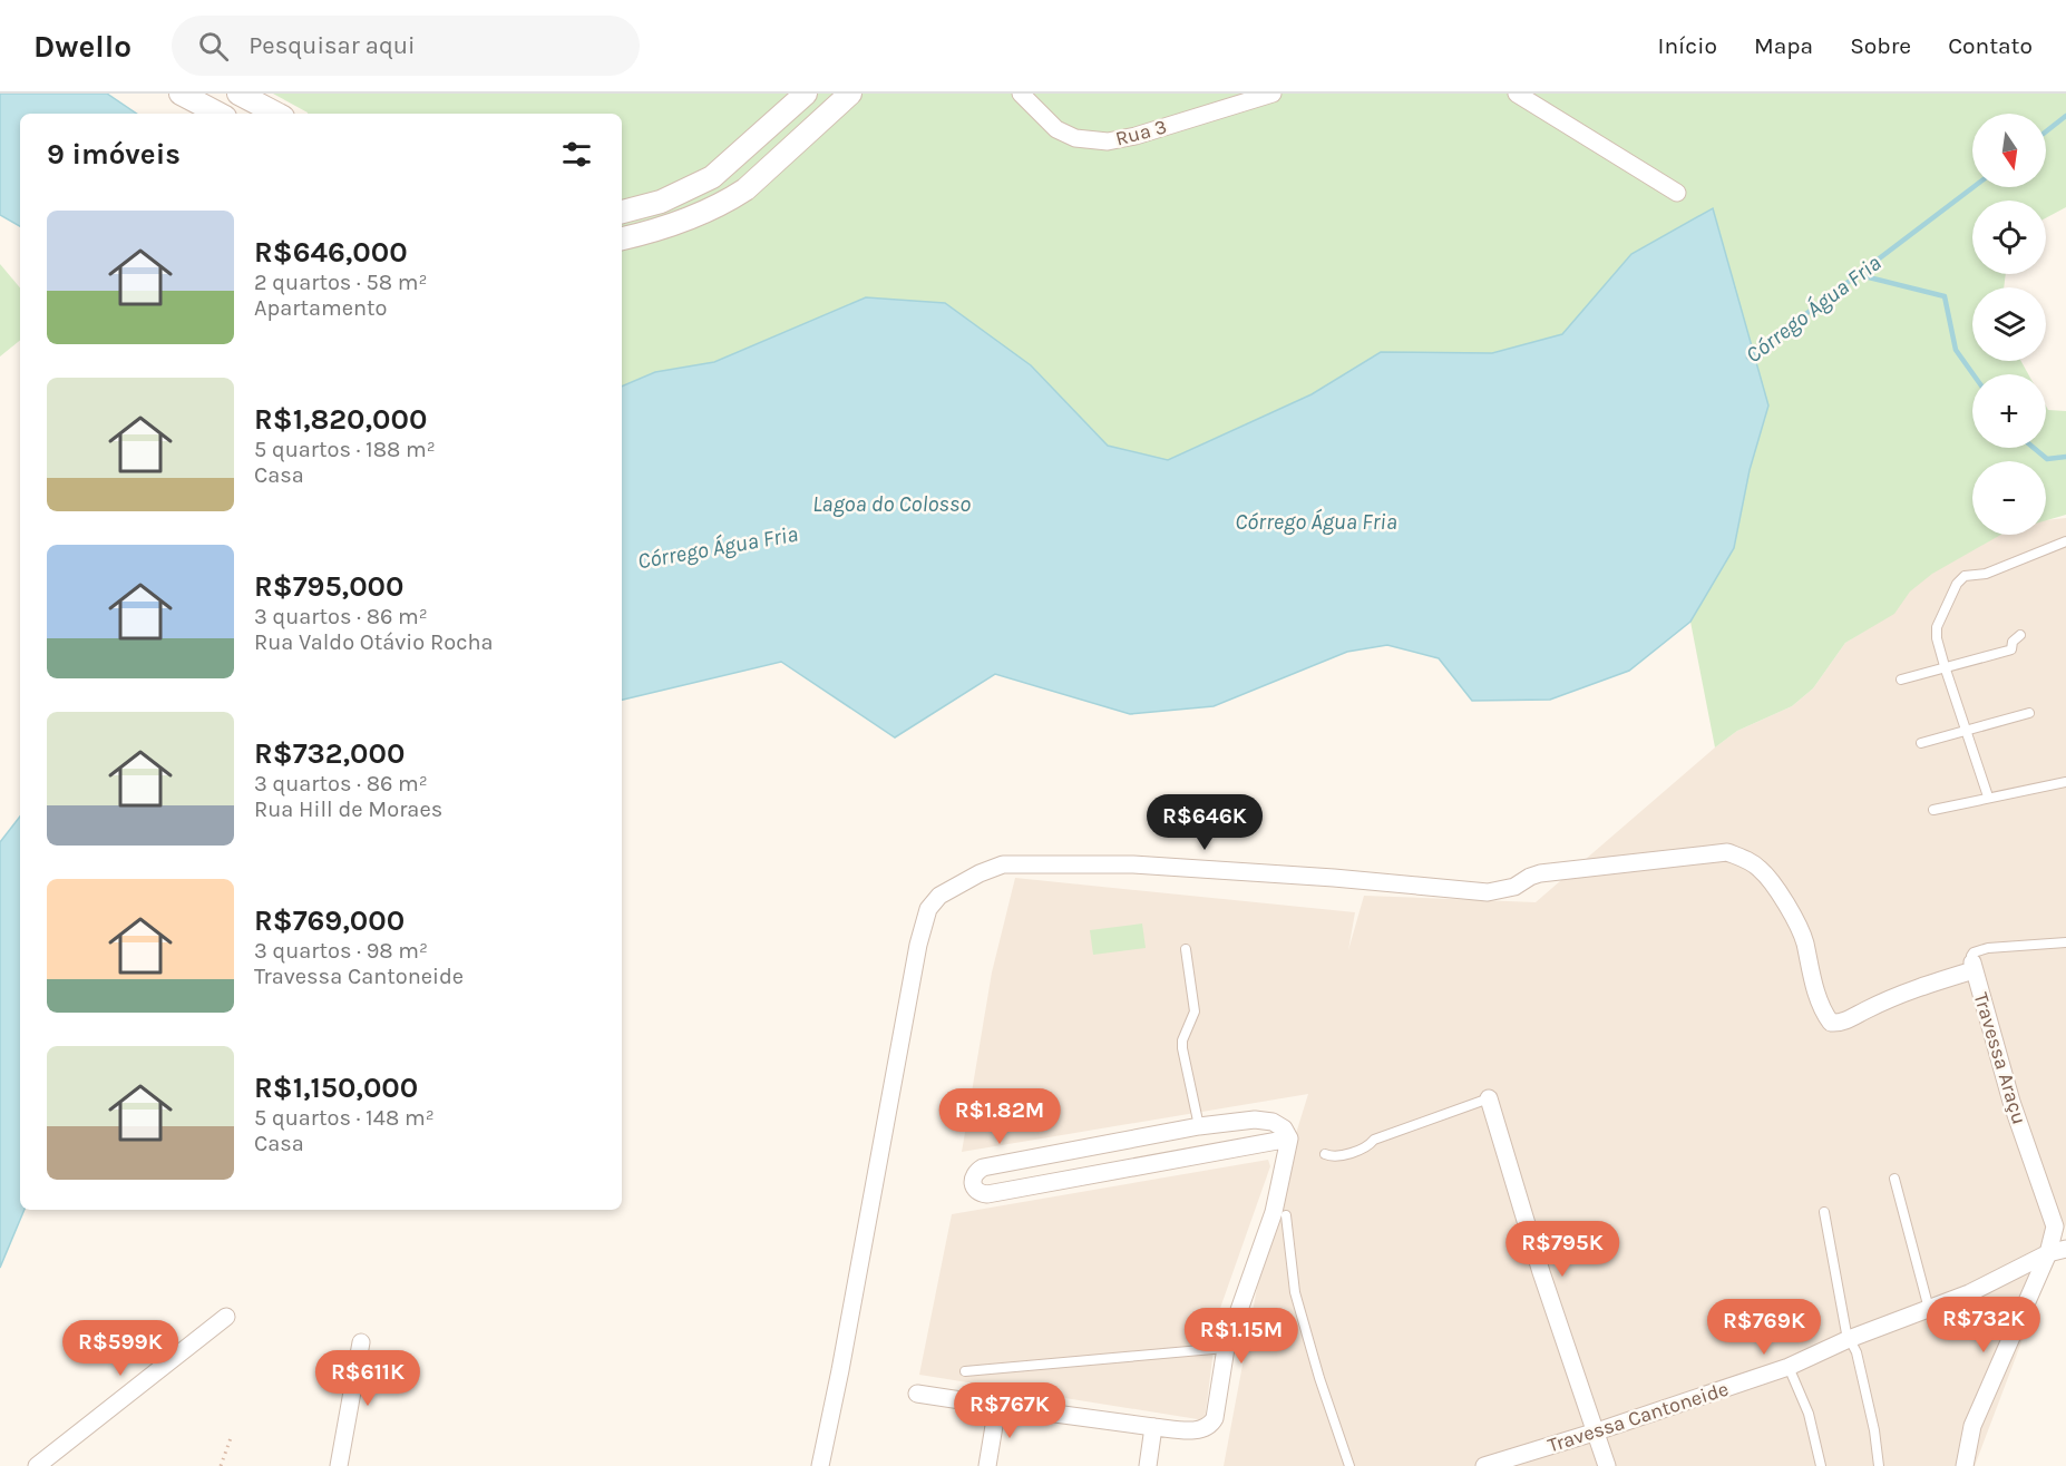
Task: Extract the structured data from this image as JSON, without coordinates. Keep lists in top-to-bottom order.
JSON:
{
  "streets": {
    "street": ["Rua 3", "Travessa Araçu", "Travessa Cantoneide"]
  },
  "water": ["Córrego Água Fria", "Lagoa do Colosso"],
  "north": "bottom",
  "page": {
    "header": "Dwello",
    "search": "Pesquisar aqui",
    "nav": [
      "Início",
      "Mapa",
      "Sobre",
      "Contato"
    ],
    "map_buttons": ["+", "−"],
    "heading": "9 imóveis",
    "list": [
      {
        "name": "R$646,000",
        "note": "2 quartos · 58 m² · Apartamento"
      },
      {
        "name": "R$1,820,000",
        "note": "5 quartos · 188 m² · Casa"
      },
      {
        "name": "R$795,000",
        "note": "3 quartos · 86 m² · Rua Valdo Otávio Rocha"
      },
      {
        "name": "R$732,000",
        "note": "3 quartos · 86 m² · Rua Hill de Moraes"
      },
      {
        "name": "R$769,000",
        "note": "3 quartos · 98 m² · Travessa Cantoneide"
      },
      {
        "name": "R$1,150,000",
        "note": "5 quartos · 148 m² · Casa"
      }
    ],
    "price": [
      "R$646K",
      "R$1.82M",
      "R$795K",
      "R$732K",
      "R$769K",
      "R$1.15M",
      "R$599K",
      "R$611K",
      "R$767K"
    ]
  }
}
